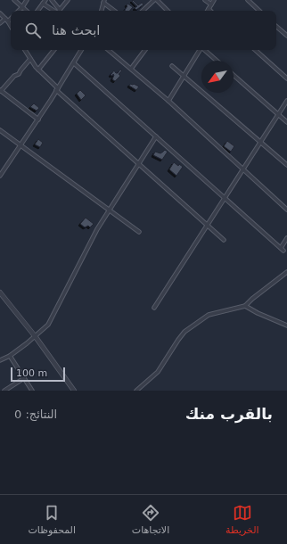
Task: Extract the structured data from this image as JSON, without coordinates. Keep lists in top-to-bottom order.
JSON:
{
  "scale_bar": "100 m",
  "north": "bottom left",
  "page": {
    "search": "ابحث هنا",
    "scale": "100 m",
    "heading": ["بالقرب منك", "النتائج: 0"],
    "nav": ["الخريطة", "الاتجاهات", "المحفوظات"]
  }
}
